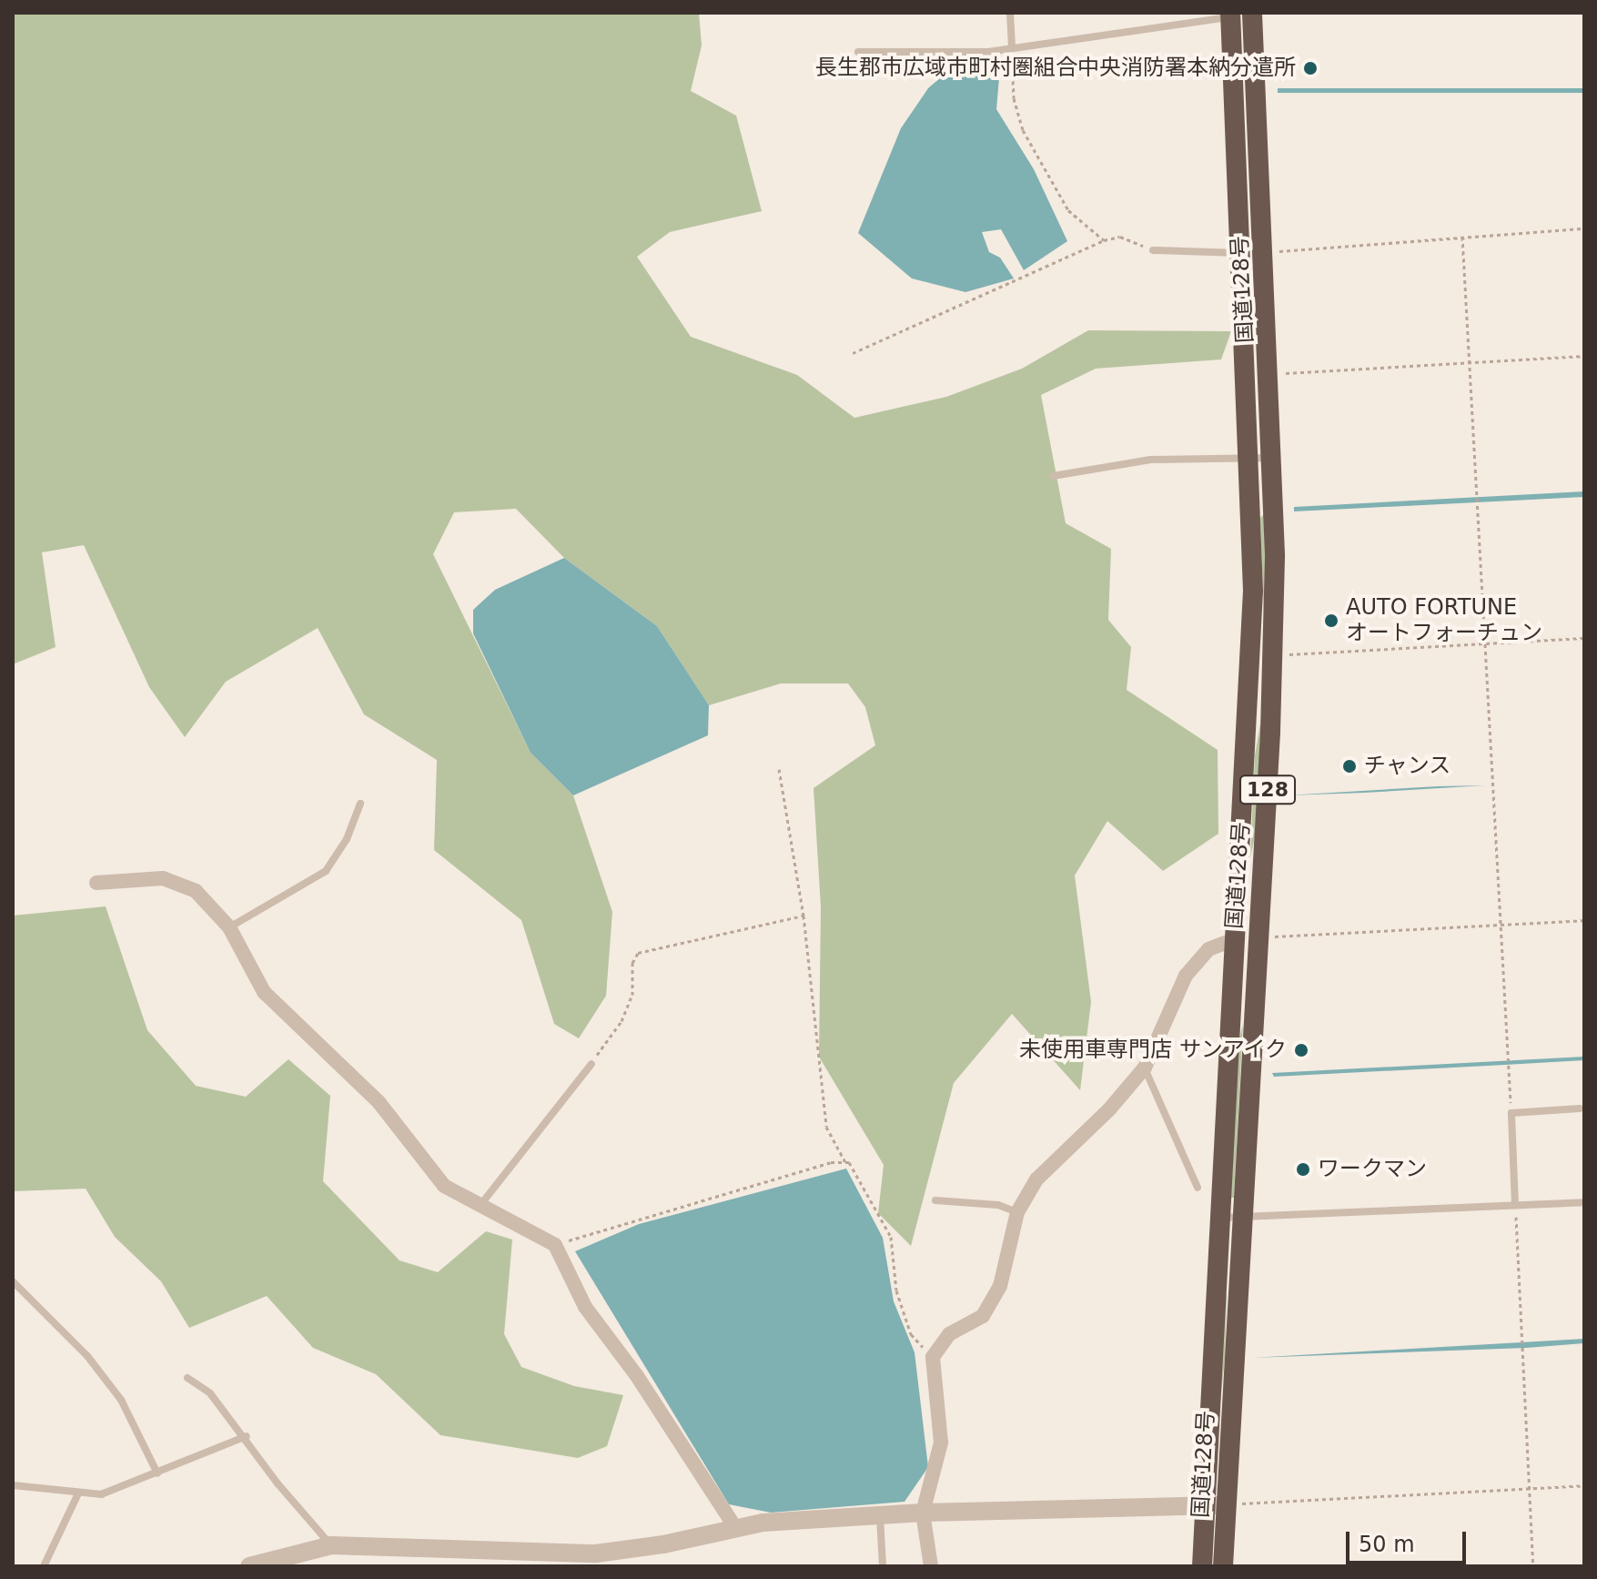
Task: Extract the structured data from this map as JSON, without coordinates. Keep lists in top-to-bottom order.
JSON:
{
  "streets": {
    "highway": ["国道128号", "128"]
  },
  "places": [
    "長生郡市広域市町村圏組合中央消防署本納分遣所",
    "AUTO FORTUNE オートフォーチュン",
    "チャンス",
    "未使用車専門店 サンアイク",
    "ワークマン"
  ],
  "scale_bar": "50 m"
}
